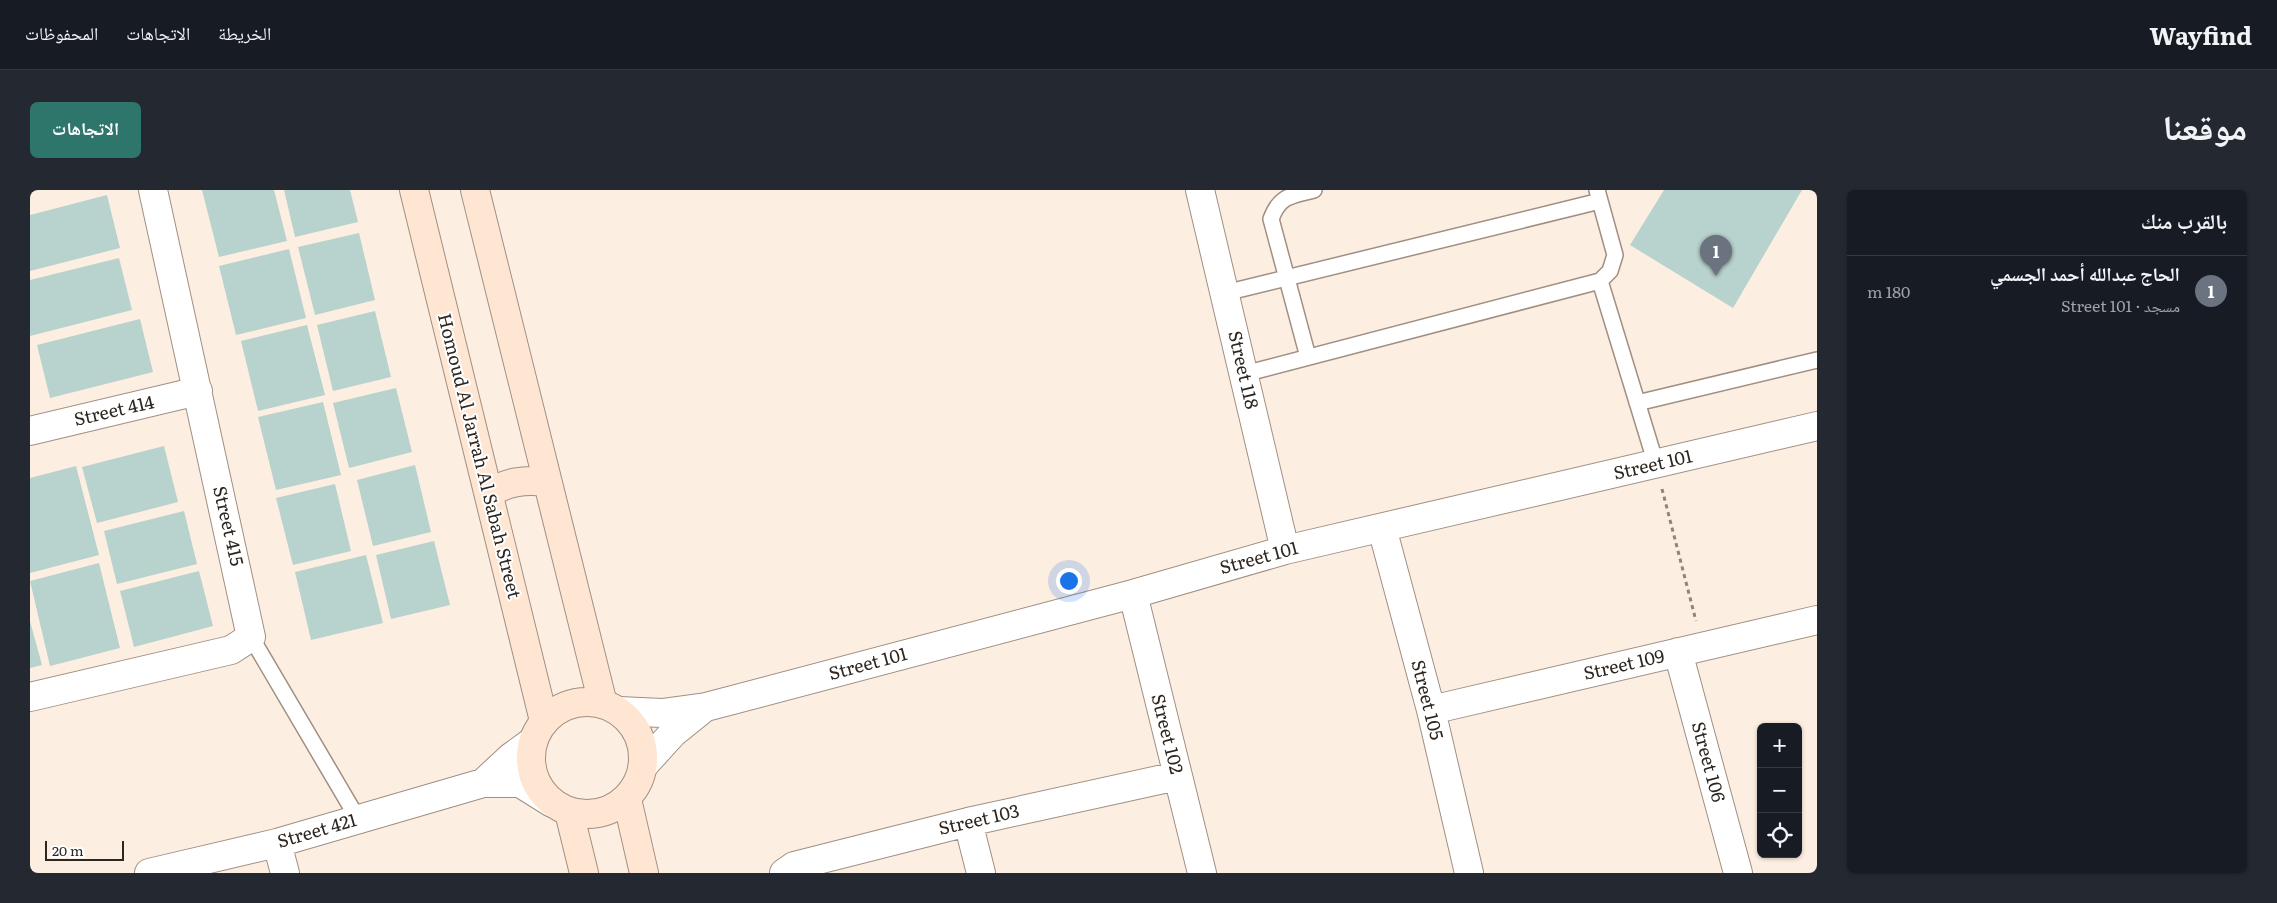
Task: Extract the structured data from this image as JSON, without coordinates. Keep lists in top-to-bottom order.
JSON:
{
  "streets": {
    "street": [
      "Street 118",
      "Street 414",
      "Homoud Al Jarrah Al Sabah Street",
      "Street 101",
      "Street 415",
      "Street 109",
      "Street 105",
      "Street 102",
      "Street 106",
      "Street 103",
      "Street 421"
    ]
  },
  "crossings": [
    ["Street 118", "Street 101"],
    ["Street 414", "Street 415"],
    ["Homoud Al Jarrah Al Sabah Street", "Street 101"],
    ["Homoud Al Jarrah Al Sabah Street", "Street 421"],
    ["Street 101", "Street 105"],
    ["Street 101", "Street 102"],
    ["Street 101", "Street 421"],
    ["Street 109", "Street 105"],
    ["Street 109", "Street 106"],
    ["Street 102", "Street 103"]
  ],
  "scale_bar": "20 m",
  "page": {
    "header": "Wayfind",
    "nav": ["الخريطة", "الاتجاهات", "المحفوظات"],
    "title": "موقعنا",
    "buttons": "الاتجاهات",
    "heading": "بالقرب منك",
    "pins": "1",
    "list": [
      {
        "mark": "1",
        "name": "الحاج عبدالله أحمد الجسمي",
        "note": "مسجد · Street 101",
        "value": "180 m"
      }
    ],
    "map_buttons": ["+", "−"],
    "scale": "20 m"
  }
}
